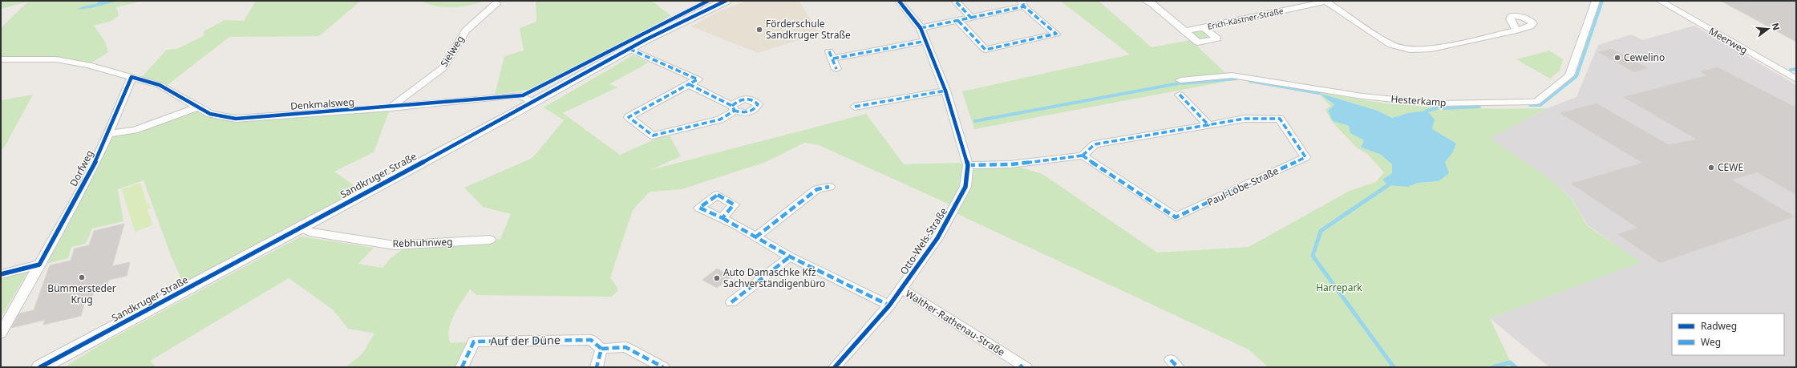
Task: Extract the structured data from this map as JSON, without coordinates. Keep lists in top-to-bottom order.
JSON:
{
  "streets": {
    "street": [
      "Erich-Kästner-Straße",
      "Meerweg",
      "Sielweg",
      "Hesterkamp",
      "Denkmalsweg",
      "Dorfweg",
      "Sandkruger Straße",
      "Paul-Löbe-Straße",
      "Otto-Wels-Straße",
      "Rebhuhnweg",
      "Walther-Rathenau-Straße",
      "Auf der Düne"
    ]
  },
  "crossings": [
    ["Sielweg", "Denkmalsweg"],
    ["Denkmalsweg", "Dorfweg"],
    ["Denkmalsweg", "Sandkruger Straße"],
    ["Sandkruger Straße", "Rebhuhnweg"],
    ["Otto-Wels-Straße", "Walther-Rathenau-Straße"]
  ],
  "parks": ["Harrepark"],
  "places": [
    "Förderschule Sandkruger Straße",
    "Cewelino",
    "CEWE",
    "Bümmersteder Krug",
    "Auto Damaschke Kfz Sachverständigenbüro"
  ],
  "legend": ["Radweg", "Weg"],
  "north": "right"
}
